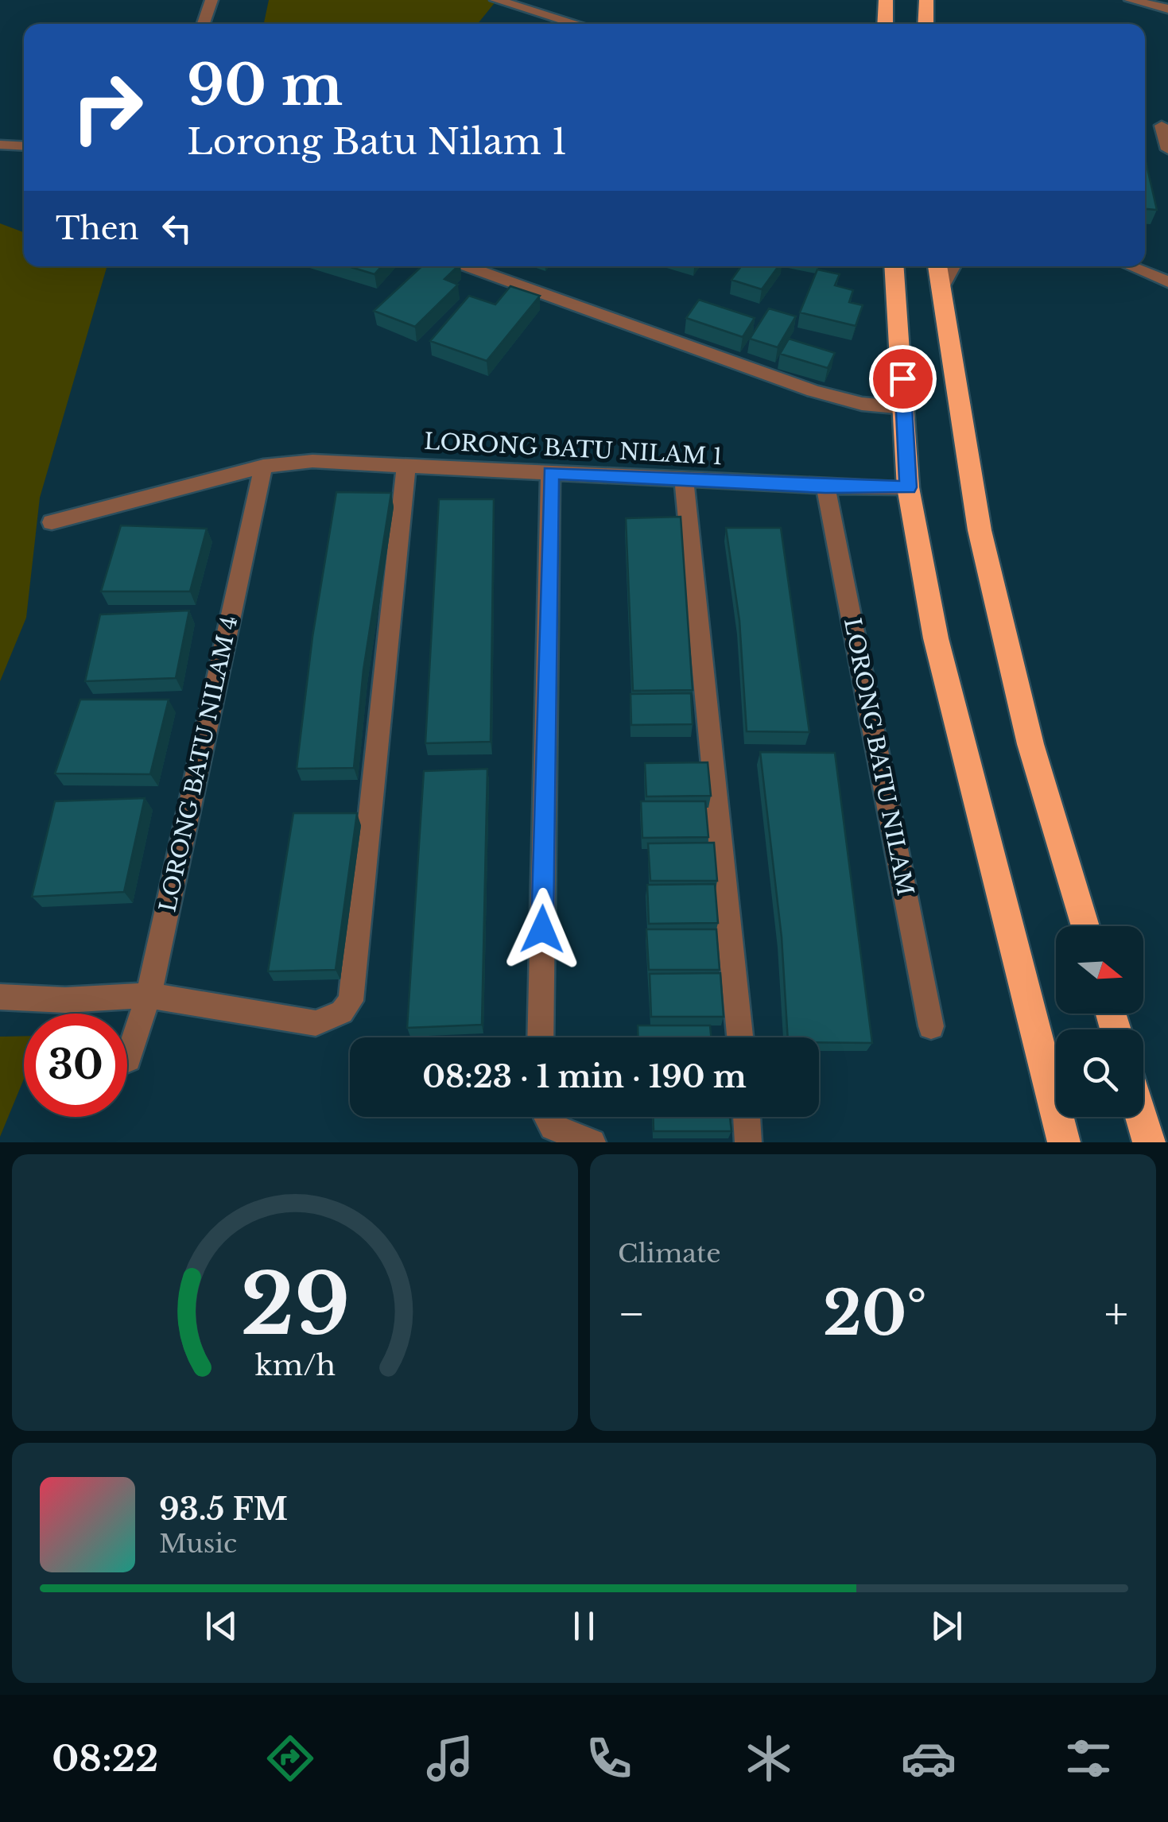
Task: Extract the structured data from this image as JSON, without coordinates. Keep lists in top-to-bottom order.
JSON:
{
  "streets": {
    "street": ["LORONG BATU NILAM 1", "LORONG BATU NILAM", "LORONG BATU NILAM 4"]
  },
  "crossings": [
    ["LORONG BATU NILAM 1", "LORONG BATU NILAM"],
    ["LORONG BATU NILAM 1", "LORONG BATU NILAM 4"]
  ],
  "north": "right",
  "page": {
    "turn": ["90 m", "Lorong Batu Nilam 1"],
    "then": "Then",
    "limit": "30",
    "trip": "08:23 · 1 min · 190 m",
    "tile": "Climate",
    "heat": ["−", "20°", "+"],
    "song": ["93.5 FM", "Music"],
    "tabs": "08:22",
    "gauge": ["29", "km/h"]
  }
}
